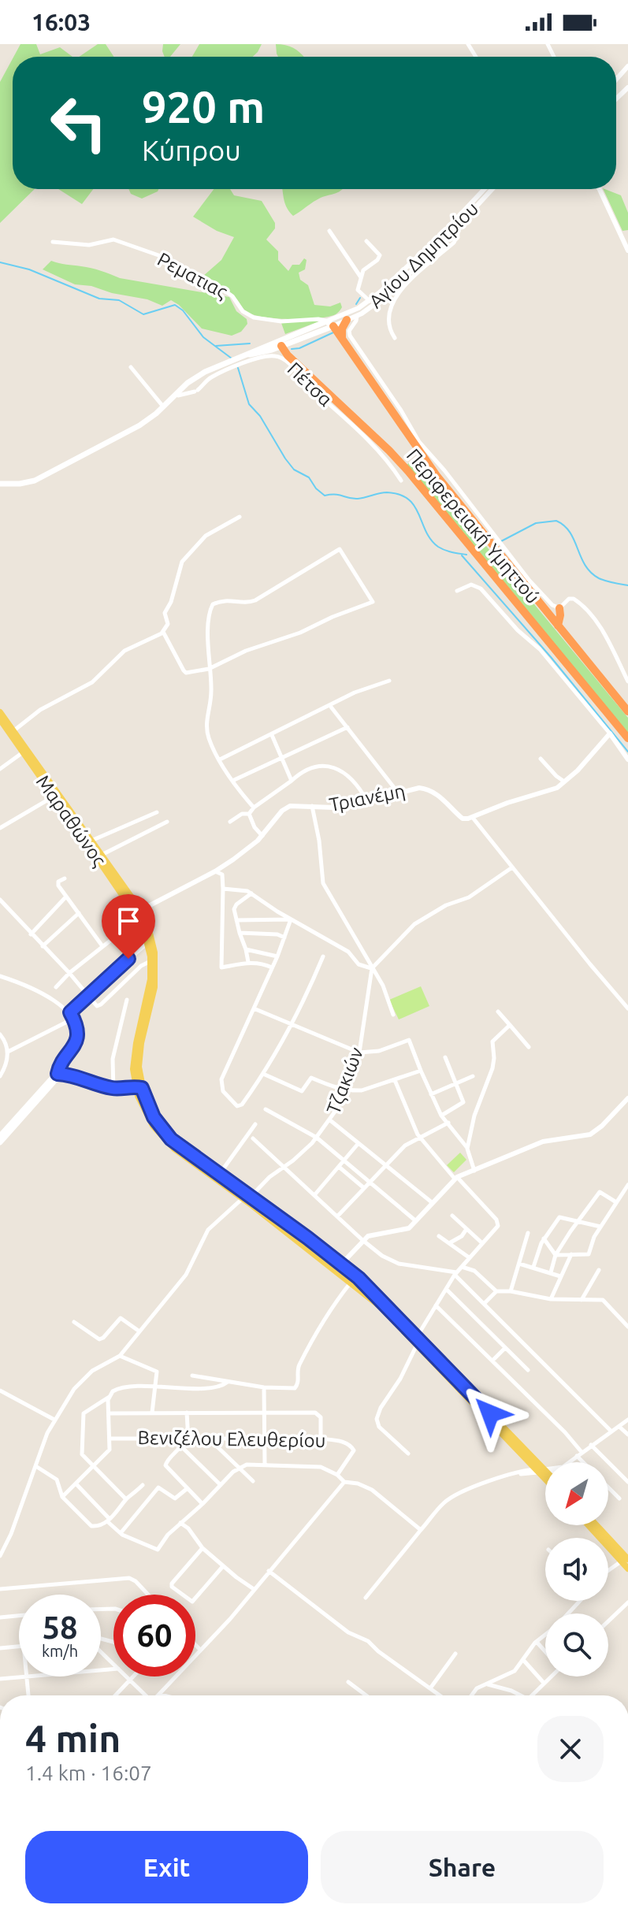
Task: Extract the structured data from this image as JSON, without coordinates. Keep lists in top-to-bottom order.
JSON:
{
  "streets": {
    "highway": ["Περιφερειακή Υμηττού"],
    "main road": ["Αγίου Δημητρίου", "Πέτσα", "Μαραθώνος"],
    "street": [
      "Ρεματιας",
      "Τριανέμη",
      "Τζακιών",
      "Βενιζέλου Ελευθερίου"
    ]
  },
  "crossings": [
    ["Αγίου Δημητρίου", "Ρεματιας"],
    ["Αγίου Δημητρίου", "Πέτσα"],
    ["Αγίου Δημητρίου", "Περιφερειακή Υμηττού"],
    ["Ρεματιας", "Πέτσα"],
    ["Ρεματιας", "Περιφερειακή Υμηττού"],
    ["Πέτσα", "Περιφερειακή Υμηττού"],
    ["Τριανέμη", "Μαραθώνος"],
    ["Μαραθώνος", "Τζακιών"]
  ],
  "north": "bottom left",
  "page": {
    "status": "16:03",
    "turn": ["920 m", "Κύπρου"],
    "speed": "58 km/h",
    "limit": "60",
    "heading": ["4 min", "1.4 km · 16:07"],
    "buttons": ["Exit", "Share"]
  }
}
